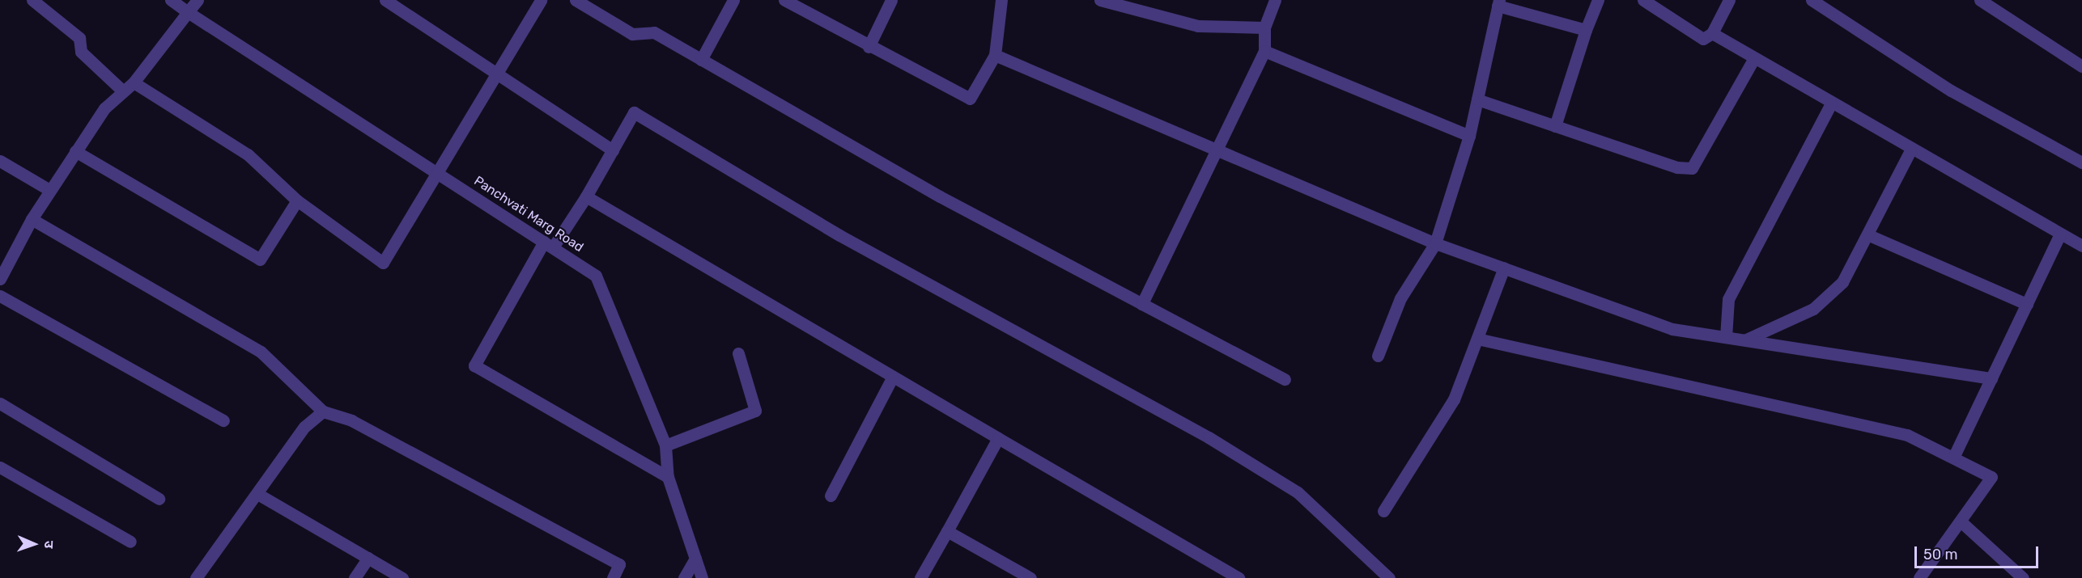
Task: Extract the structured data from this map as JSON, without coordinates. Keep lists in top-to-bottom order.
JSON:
{
  "streets": {
    "street": ["Panchvati Marg Road"]
  },
  "scale_bar": "50 m",
  "north": "right"
}
